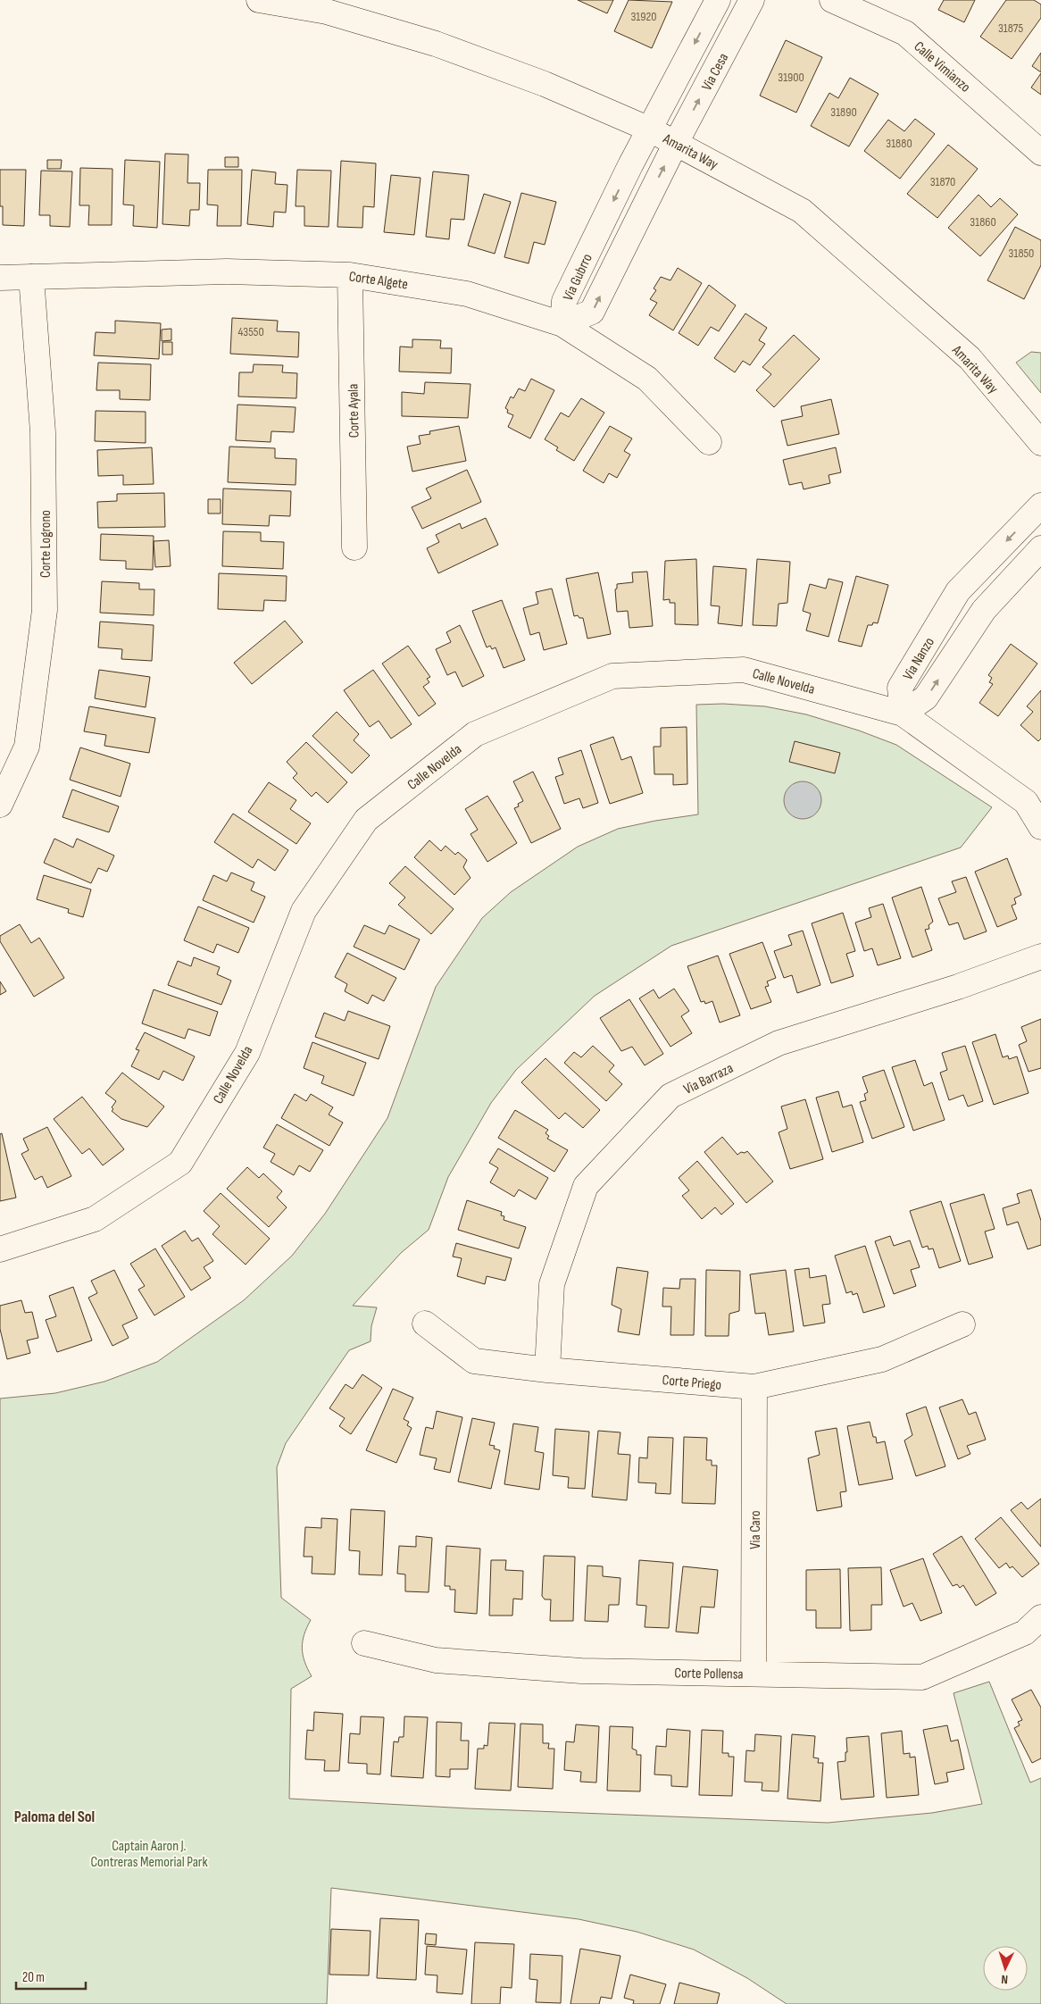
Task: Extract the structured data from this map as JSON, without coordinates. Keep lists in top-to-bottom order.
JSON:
{
  "streets": {
    "street": [
      "Calle Vimianzo",
      "Via Cesa",
      "Amarita Way",
      "Via Gubrro",
      "Corte Algete",
      "Corte Ayala",
      "Corte Logrono",
      "Via Nanzo",
      "Calle Novelda",
      "Via Barraza",
      "Corte Priego",
      "Via Caro",
      "Corte Pollensa"
    ]
  },
  "crossings": [
    ["Via Cesa", "Amarita Way"],
    ["Via Cesa", "Via Gubrro"],
    ["Amarita Way", "Via Gubrro"],
    ["Via Gubrro", "Corte Algete"],
    ["Corte Algete", "Corte Ayala"],
    ["Corte Algete", "Corte Logrono"],
    ["Via Nanzo", "Calle Novelda"],
    ["Via Barraza", "Corte Priego"],
    ["Corte Priego", "Via Caro"],
    ["Via Caro", "Corte Pollensa"]
  ],
  "districts": ["Paloma del Sol"],
  "parks": ["Captain Aaron J. Contreras Memorial Park"],
  "house_numbers": [
    "31920",
    "31875",
    "31900",
    "31890",
    "31880",
    "31870",
    "31860",
    "31850",
    "43550"
  ],
  "scale_bar": "20 m",
  "north": "bottom"
}
